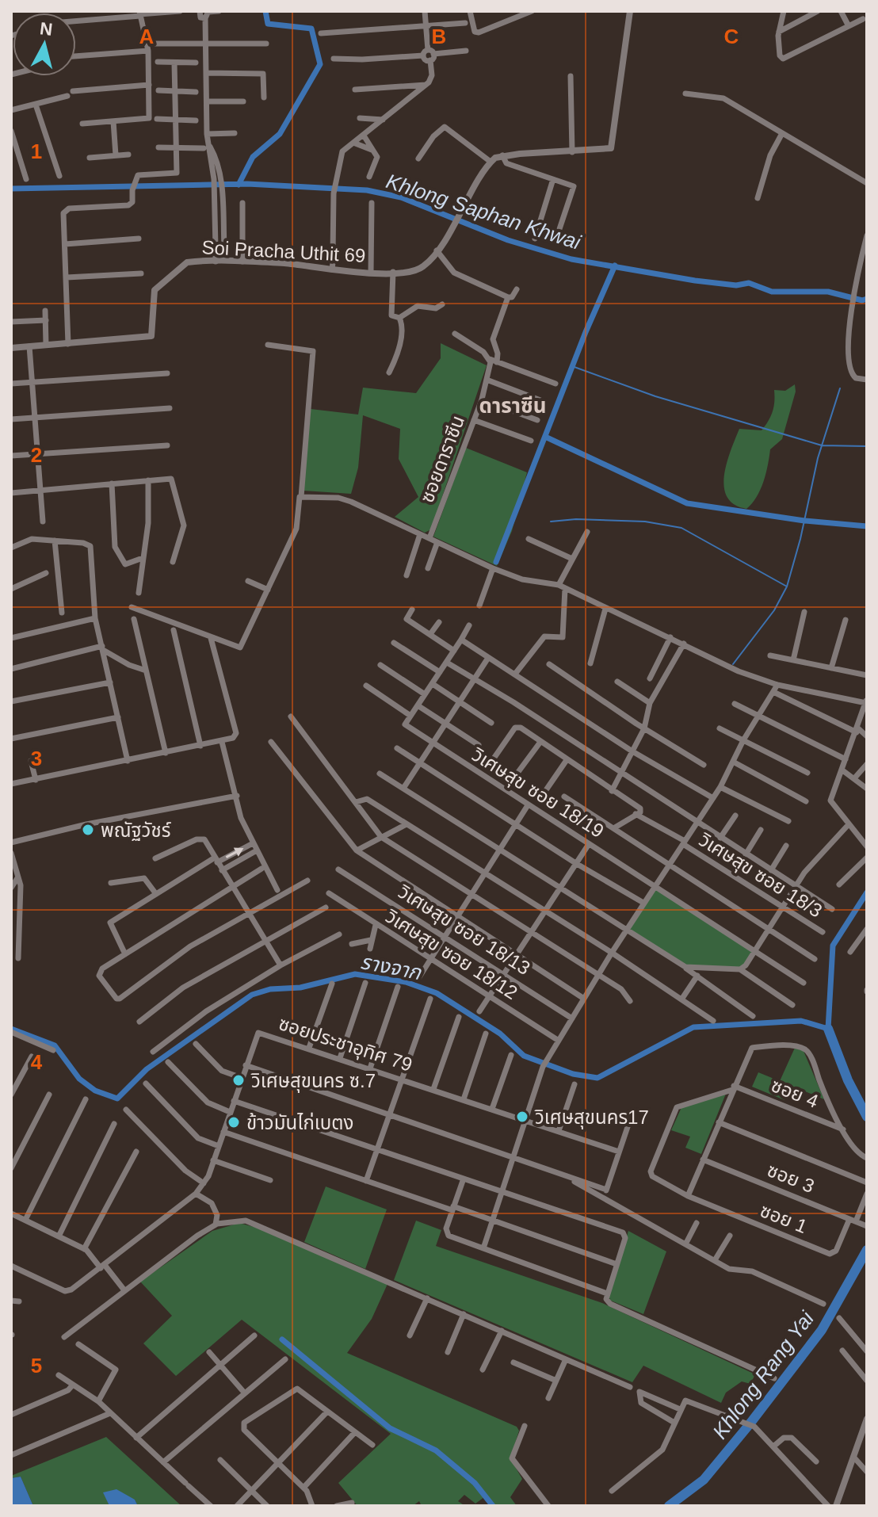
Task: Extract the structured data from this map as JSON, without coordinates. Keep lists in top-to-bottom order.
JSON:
{
  "streets": {
    "street": [
      "Soi Pracha Uthit 69",
      "ซอยดาราซีน",
      "วิเศษสุข ซอย 18/19",
      "วิเศษสุข ซอย 18/3",
      "วิเศษสุข ซอย 18/13",
      "วิเศษสุข ซอย 18/12",
      "ซอยประชาอุทิศ 79",
      "ซอย 4",
      "ซอย 3",
      "ซอย 1"
    ]
  },
  "crossings": [
    ["ซอย 3", "ซอย 1"]
  ],
  "districts": ["ดาราซีน"],
  "water": ["Khlong Saphan Khwai", "รางจาก", "Khlong Rang Yai"],
  "places": [
    "พณัฐวัชร์",
    "วิเศษสุขนคร ซ.7",
    "วิเศษสุขนคร17",
    "ข้าวมันไก่เบตง"
  ],
  "north": "top",
  "grid": {
    "columns": ["A", "B", "C"],
    "rows": [
      "1",
      "2",
      "3",
      "4",
      "5"
    ]
  }
}
